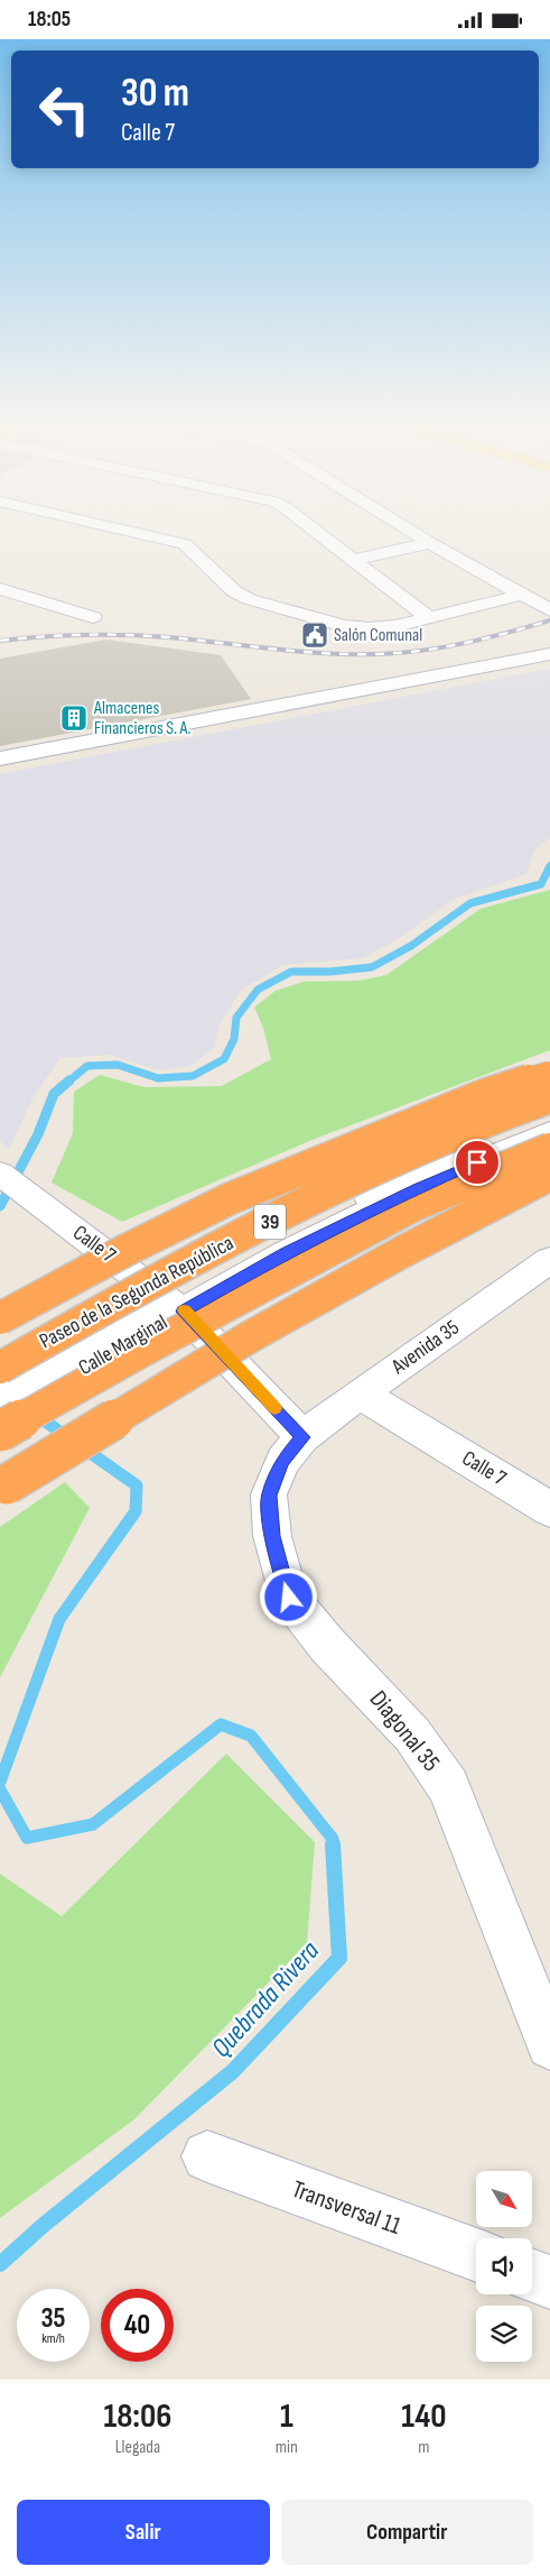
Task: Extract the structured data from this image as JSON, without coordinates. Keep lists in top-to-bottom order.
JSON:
{
  "streets": {
    "highway": ["39", "Paseo de la Segunda República"],
    "street": [
      "Calle 7",
      "Calle Marginal",
      "Avenida 35",
      "Diagonal 35",
      "Transversal 11"
    ]
  },
  "crossings": [
    ["Calle 7", "Calle Marginal"],
    ["Calle 7", "Avenida 35"],
    ["Calle 7", "Diagonal 35"],
    ["Avenida 35", "Diagonal 35"]
  ],
  "water": ["Quebrada Rivera"],
  "places": {
    "public building": ["Salón Comunal"],
    "building": ["Almacenes Financieros S. A."]
  },
  "north": "bottom right",
  "page": {
    "status": "18:05",
    "turn": ["30 m", "Calle 7"],
    "speed": "35 km/h",
    "limit": "40",
    "eta": [
      "18:06",
      "Llegada",
      "1",
      "min",
      "140",
      "m"
    ],
    "buttons": ["Salir", "Compartir"]
  }
}
